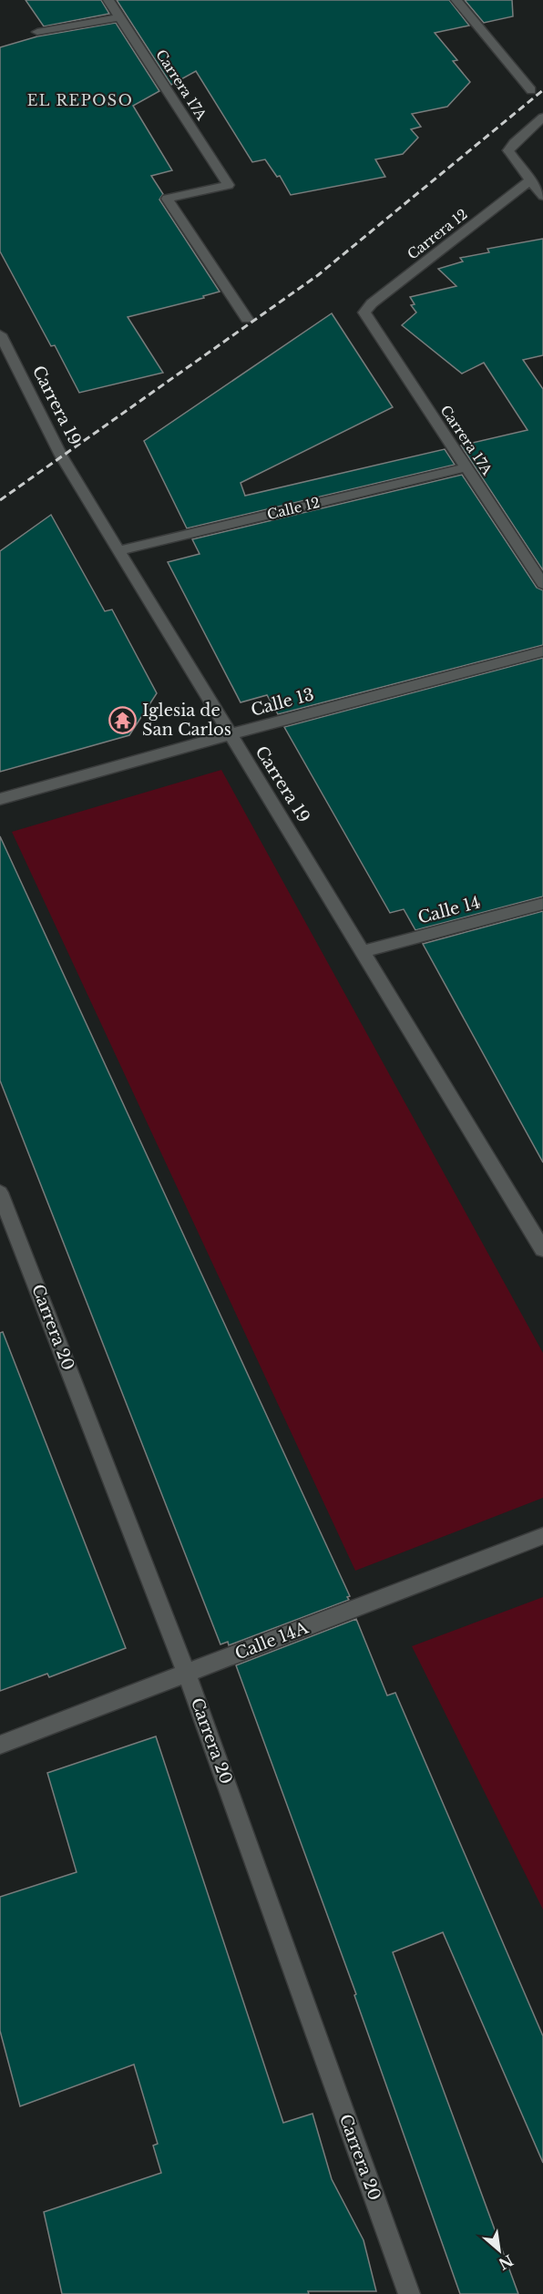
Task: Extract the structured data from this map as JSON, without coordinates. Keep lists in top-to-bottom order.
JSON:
{
  "streets": {
    "street": [
      "Carrera 17A",
      "Carrera 12",
      "Carrera 19",
      "Calle 12",
      "Calle 13",
      "Calle 14",
      "Carrera 20",
      "Calle 14A"
    ]
  },
  "crossings": [
    ["Carrera 17A", "Carrera 12"],
    ["Carrera 17A", "Calle 12"],
    ["Carrera 19", "Calle 12"],
    ["Carrera 19", "Calle 13"],
    ["Carrera 19", "Calle 14"],
    ["Carrera 20", "Calle 14A"]
  ],
  "districts": ["EL REPOSO"],
  "places": {
    "temple": ["Iglesia de San Carlos"]
  },
  "north": "bottom right"
}
